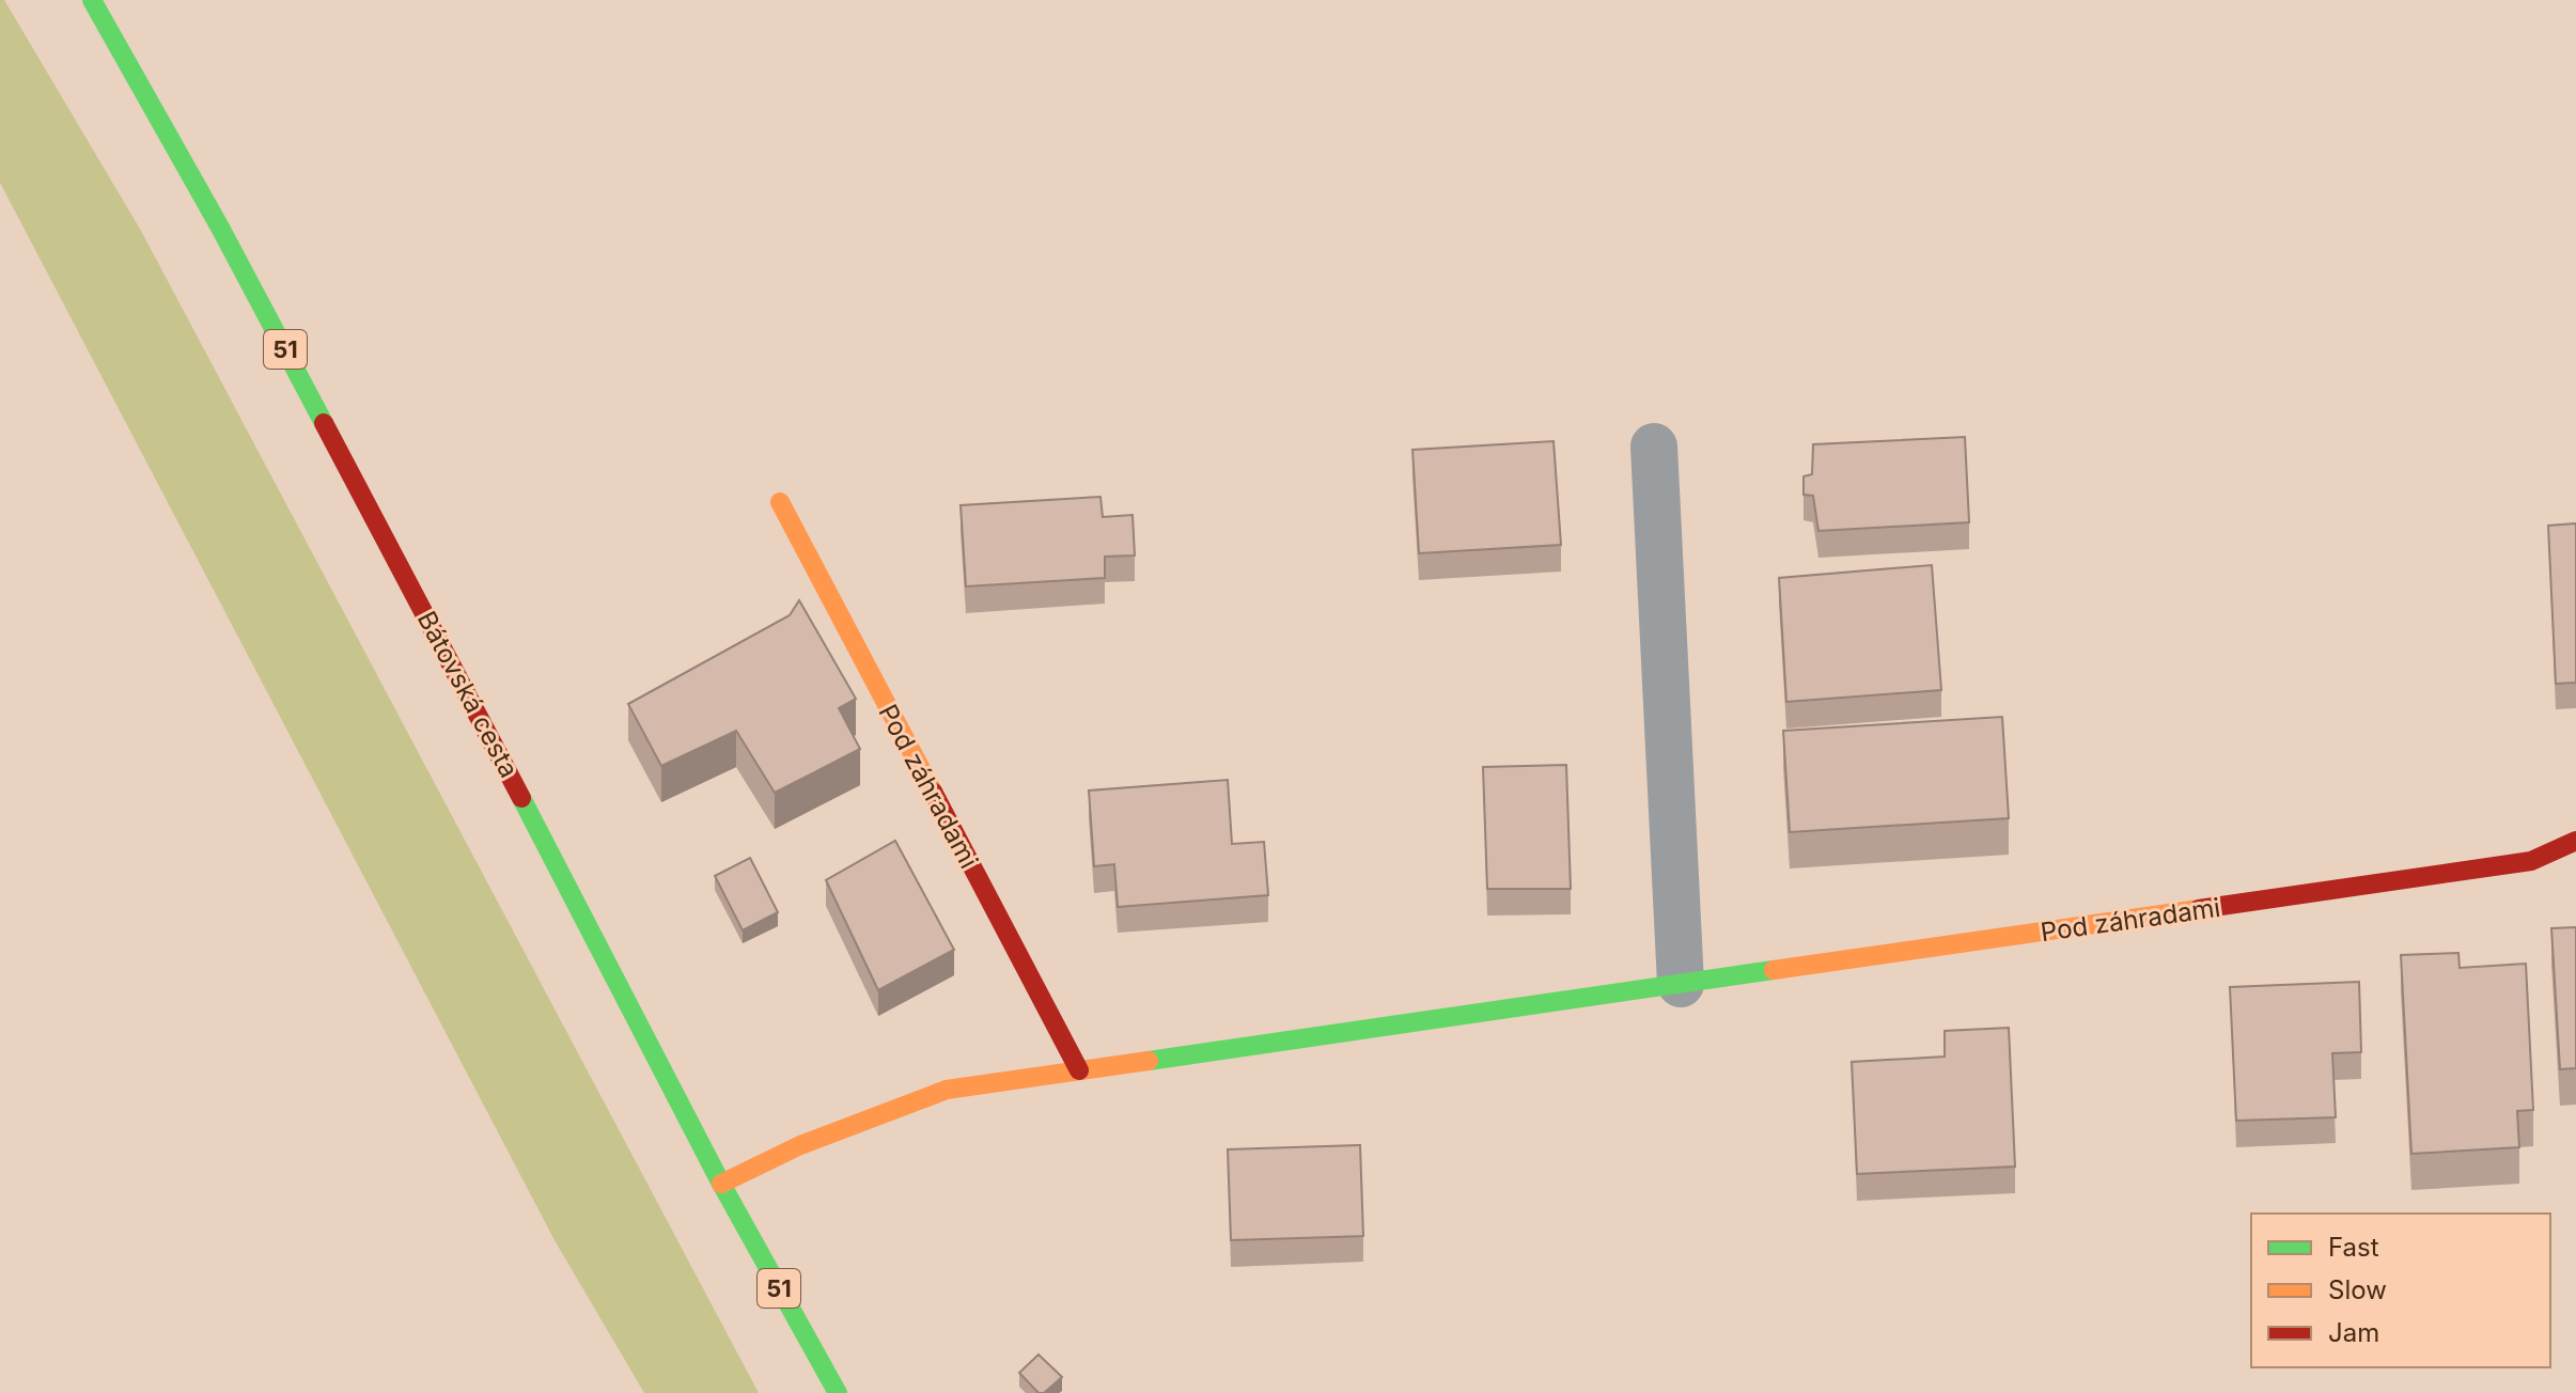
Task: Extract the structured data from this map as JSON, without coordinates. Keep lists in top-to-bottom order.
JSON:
{
  "streets": {
    "street": ["51", "Bátovská cesta", "Pod záhradami"]
  },
  "crossings": [
    ["Bátovská cesta", "Pod záhradami"]
  ],
  "legend": ["Fast", "Slow", "Jam"]
}
